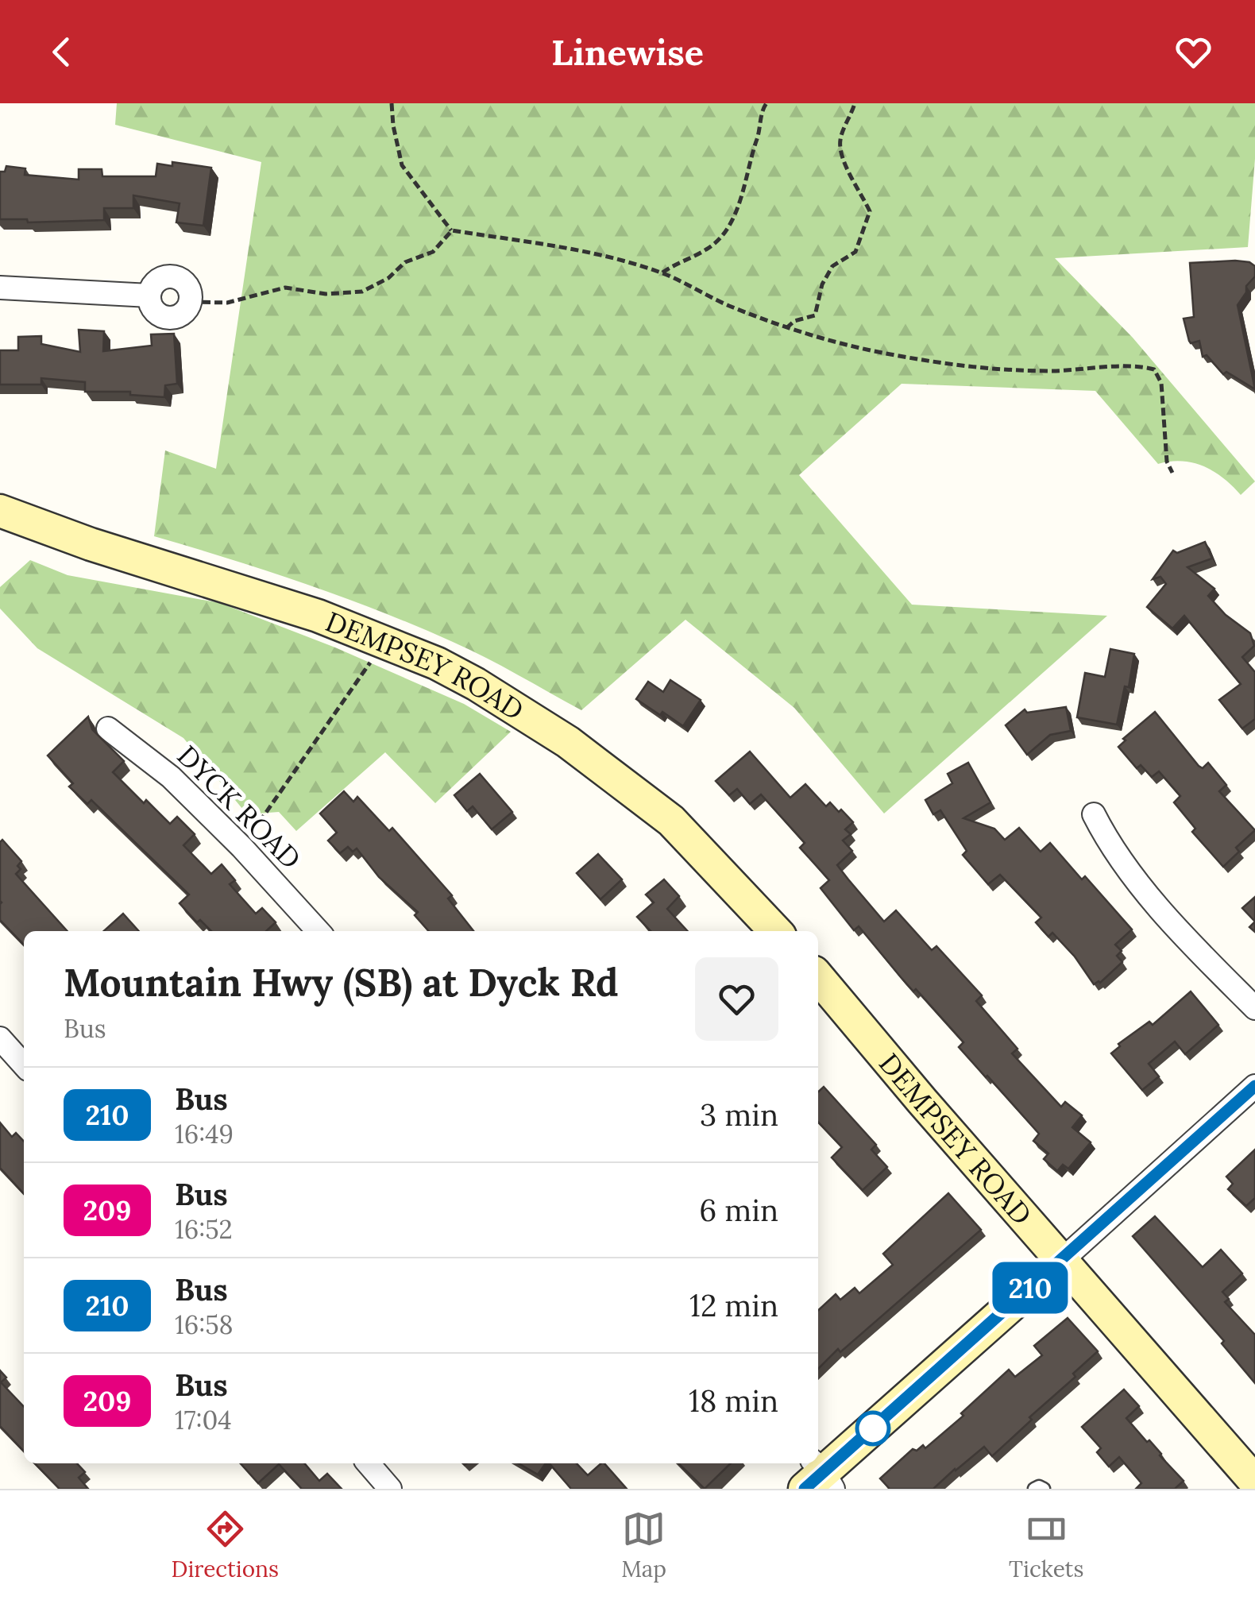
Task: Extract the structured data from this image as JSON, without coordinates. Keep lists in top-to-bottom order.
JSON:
{
  "streets": {
    "street": ["DEMPSEY ROAD", "DYCK ROAD"]
  },
  "lines": ["bus line 210"],
  "page": {
    "header": "Linewise",
    "on_map": "210",
    "heading": ["Mountain Hwy (SB) at Dyck Rd", "Bus"],
    "list": [
      {
        "mark": "210",
        "name": "Bus",
        "note": "16:49",
        "value": "3 min"
      },
      {
        "mark": "209",
        "name": "Bus",
        "note": "16:52",
        "value": "6 min"
      },
      {
        "mark": "210",
        "name": "Bus",
        "note": "16:58",
        "value": "12 min"
      },
      {
        "mark": "209",
        "name": "Bus",
        "note": "17:04",
        "value": "18 min"
      }
    ],
    "tabs": ["Directions", "Map", "Tickets"]
  }
}
